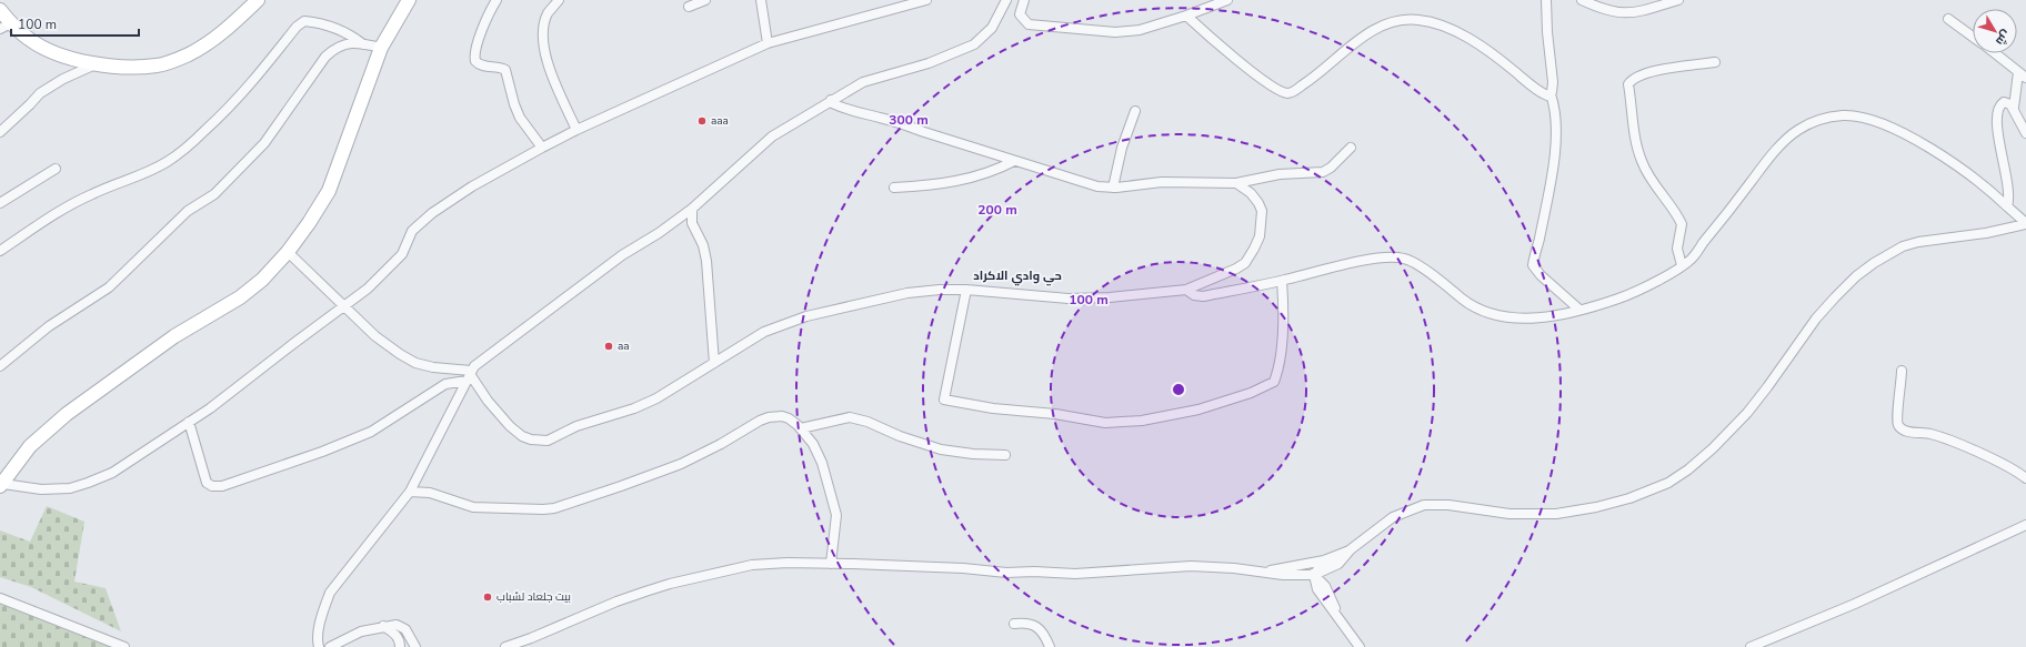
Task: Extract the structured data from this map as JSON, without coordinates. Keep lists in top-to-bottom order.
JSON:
{
  "districts": ["حي وادي الاكراد"],
  "places": ["aaa", "aa", "بيت جلعاد لشباب"],
  "scale_bar": "100 m",
  "north": "bottom right",
  "rings": ["300 m", "200 m", "100 m"]
}
